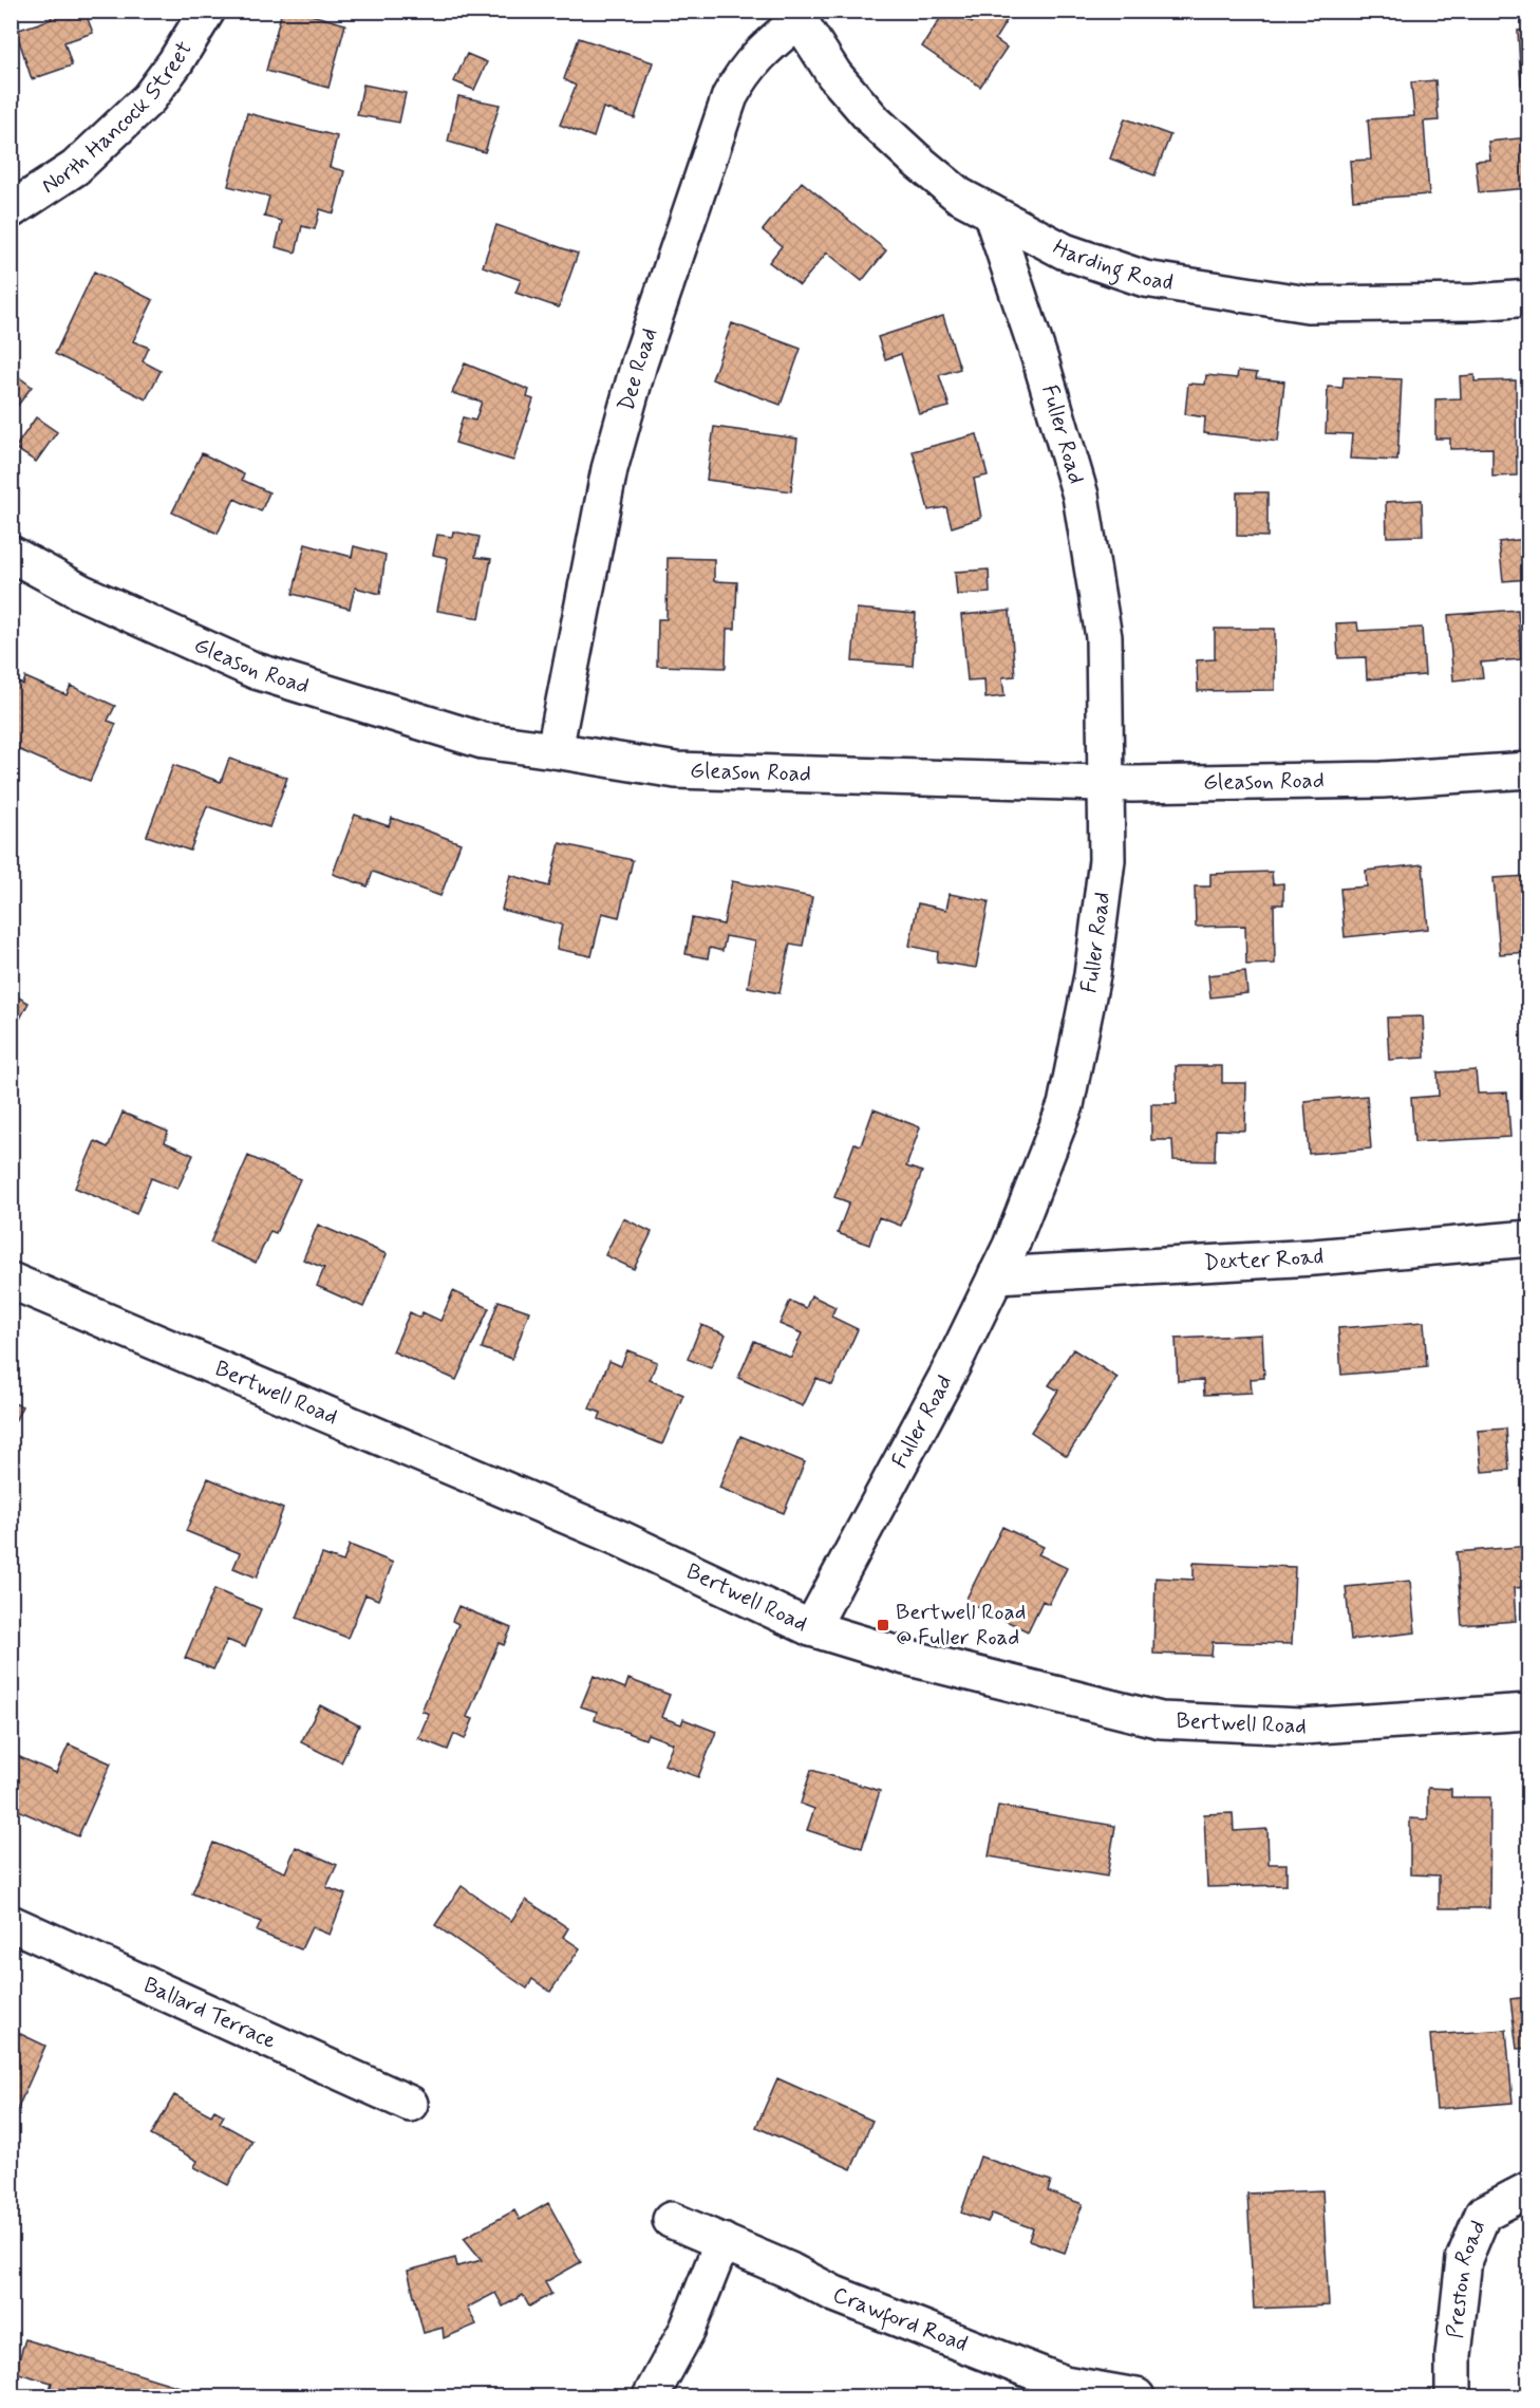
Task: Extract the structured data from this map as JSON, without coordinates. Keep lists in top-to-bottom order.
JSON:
{
  "streets": {
    "street": [
      "North Hancock Street",
      "Harding Road",
      "Dee Road",
      "Fuller Road",
      "Gleason Road",
      "Dexter Road",
      "Bertwell Road",
      "Ballard Terrace",
      "Preston Road",
      "Crawford Road"
    ]
  },
  "crossings": [
    ["Harding Road", "Dee Road"],
    ["Harding Road", "Fuller Road"],
    ["Dee Road", "Gleason Road"],
    ["Fuller Road", "Gleason Road"],
    ["Fuller Road", "Dexter Road"],
    ["Fuller Road", "Bertwell Road"]
  ],
  "places": {
    "transit": ["Bertwell Road @ Fuller Road"]
  }
}
